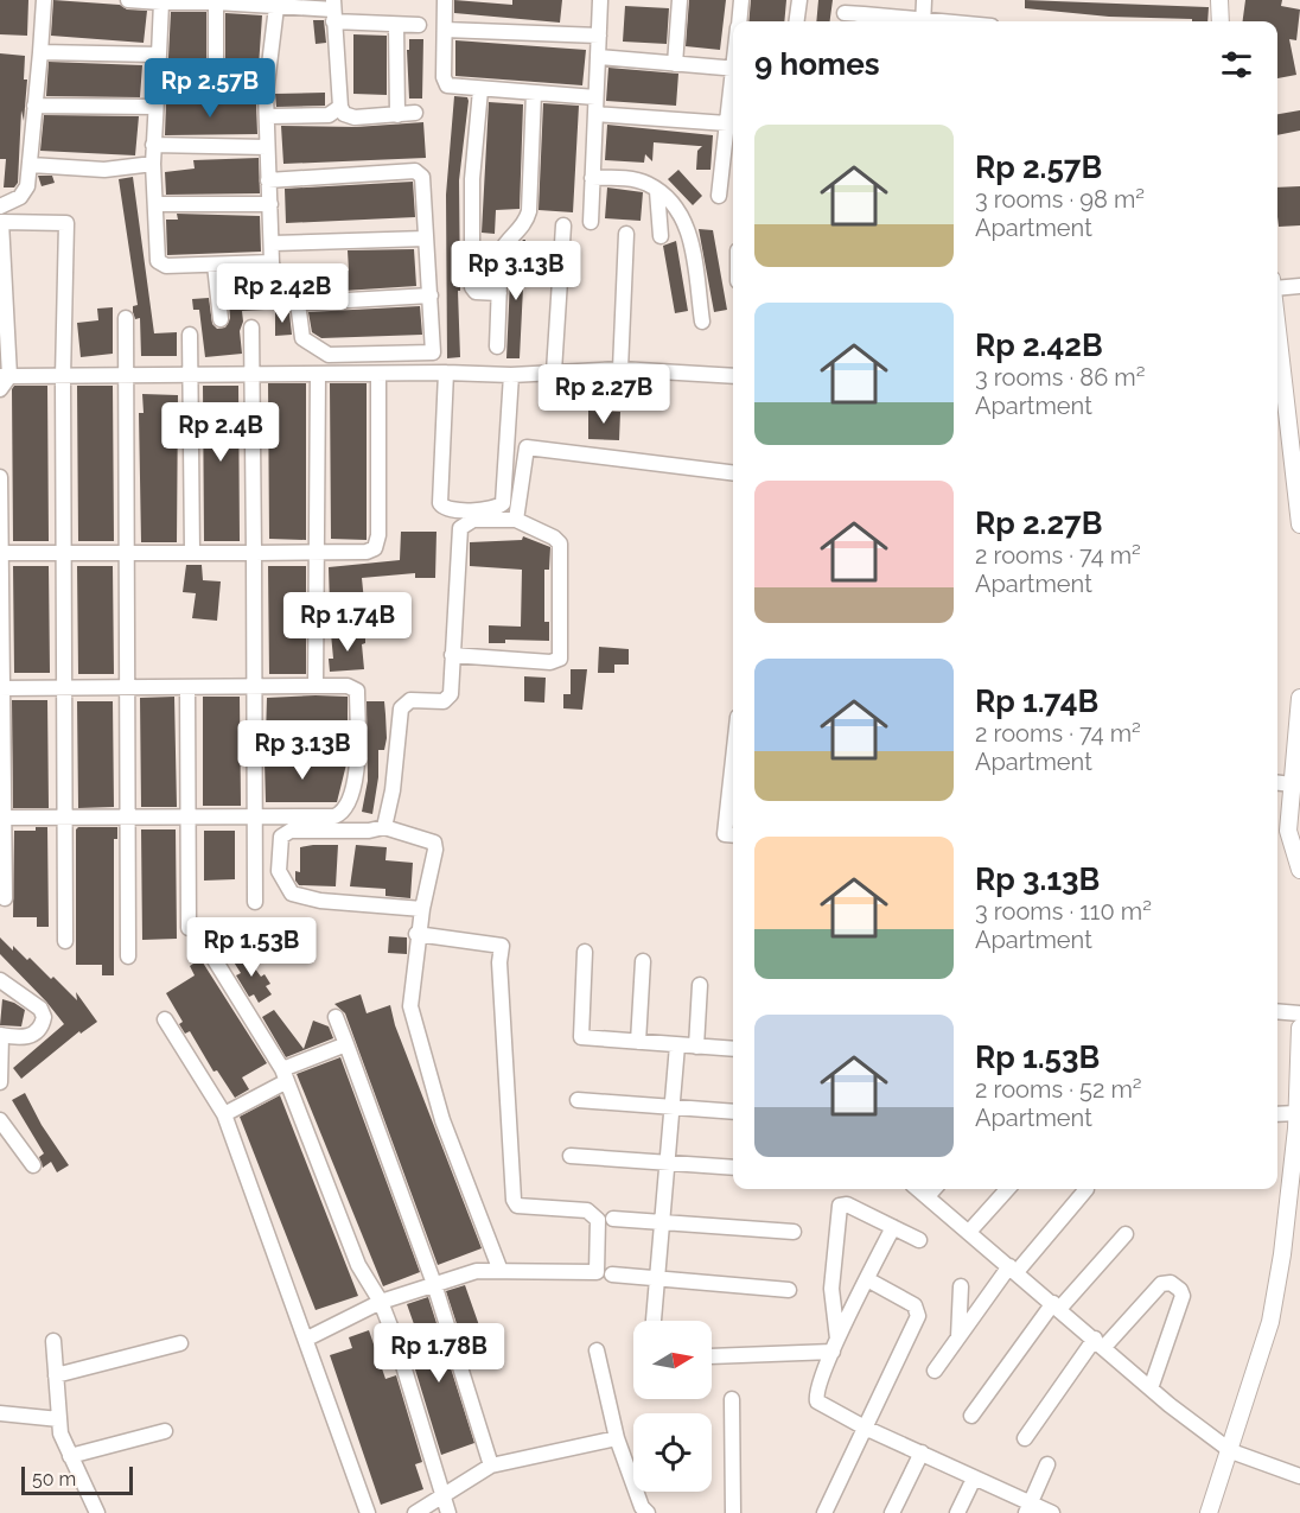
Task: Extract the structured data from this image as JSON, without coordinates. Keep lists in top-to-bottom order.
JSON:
{
  "scale_bar": "50 m",
  "north": "right",
  "page": {
    "heading": "9 homes",
    "price": [
      "Rp 2.57B",
      "Rp 3.13B",
      "Rp 2.42B",
      "Rp 2.27B",
      "Rp 2.4B",
      "Rp 1.74B",
      "Rp 3.13B",
      "Rp 1.53B",
      "Rp 1.78B"
    ],
    "list": [
      {
        "name": "Rp 2.57B",
        "note": "3 rooms · 98 m² · Apartment"
      },
      {
        "name": "Rp 2.42B",
        "note": "3 rooms · 86 m² · Apartment"
      },
      {
        "name": "Rp 2.27B",
        "note": "2 rooms · 74 m² · Apartment"
      },
      {
        "name": "Rp 1.74B",
        "note": "2 rooms · 74 m² · Apartment"
      },
      {
        "name": "Rp 3.13B",
        "note": "3 rooms · 110 m² · Apartment"
      },
      {
        "name": "Rp 1.53B",
        "note": "2 rooms · 52 m² · Apartment"
      }
    ],
    "scale": "50 m"
  }
}
